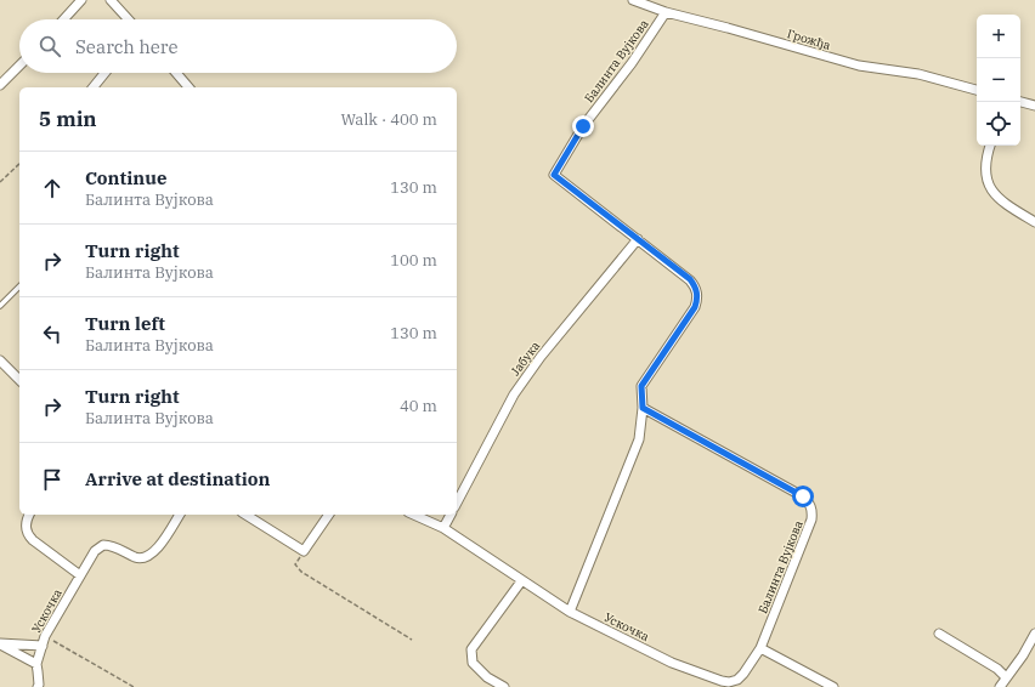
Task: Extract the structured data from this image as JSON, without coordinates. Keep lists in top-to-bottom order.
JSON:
{
  "streets": {
    "street": [
      "Грожђа",
      "Балинта Вујкова",
      "Јабука",
      "Ускочка"
    ]
  },
  "crossings": [
    ["Грожђа", "Балинта Вујкова"],
    ["Балинта Вујкова", "Јабука"],
    ["Балинта Вујкова", "Ускочка"]
  ],
  "page": {
    "map_buttons": ["+", "−"],
    "search": "Search here",
    "heading": ["5 min", "Walk · 400 m"],
    "list": [
      ["Continue", "Балинта Вујкова", "130 m"],
      ["Turn right", "Балинта Вујкова", "100 m"],
      ["Turn left", "Балинта Вујкова", "130 m"],
      ["Turn right", "Балинта Вујкова", "40 m"],
      "Arrive at destination"
    ]
  }
}
